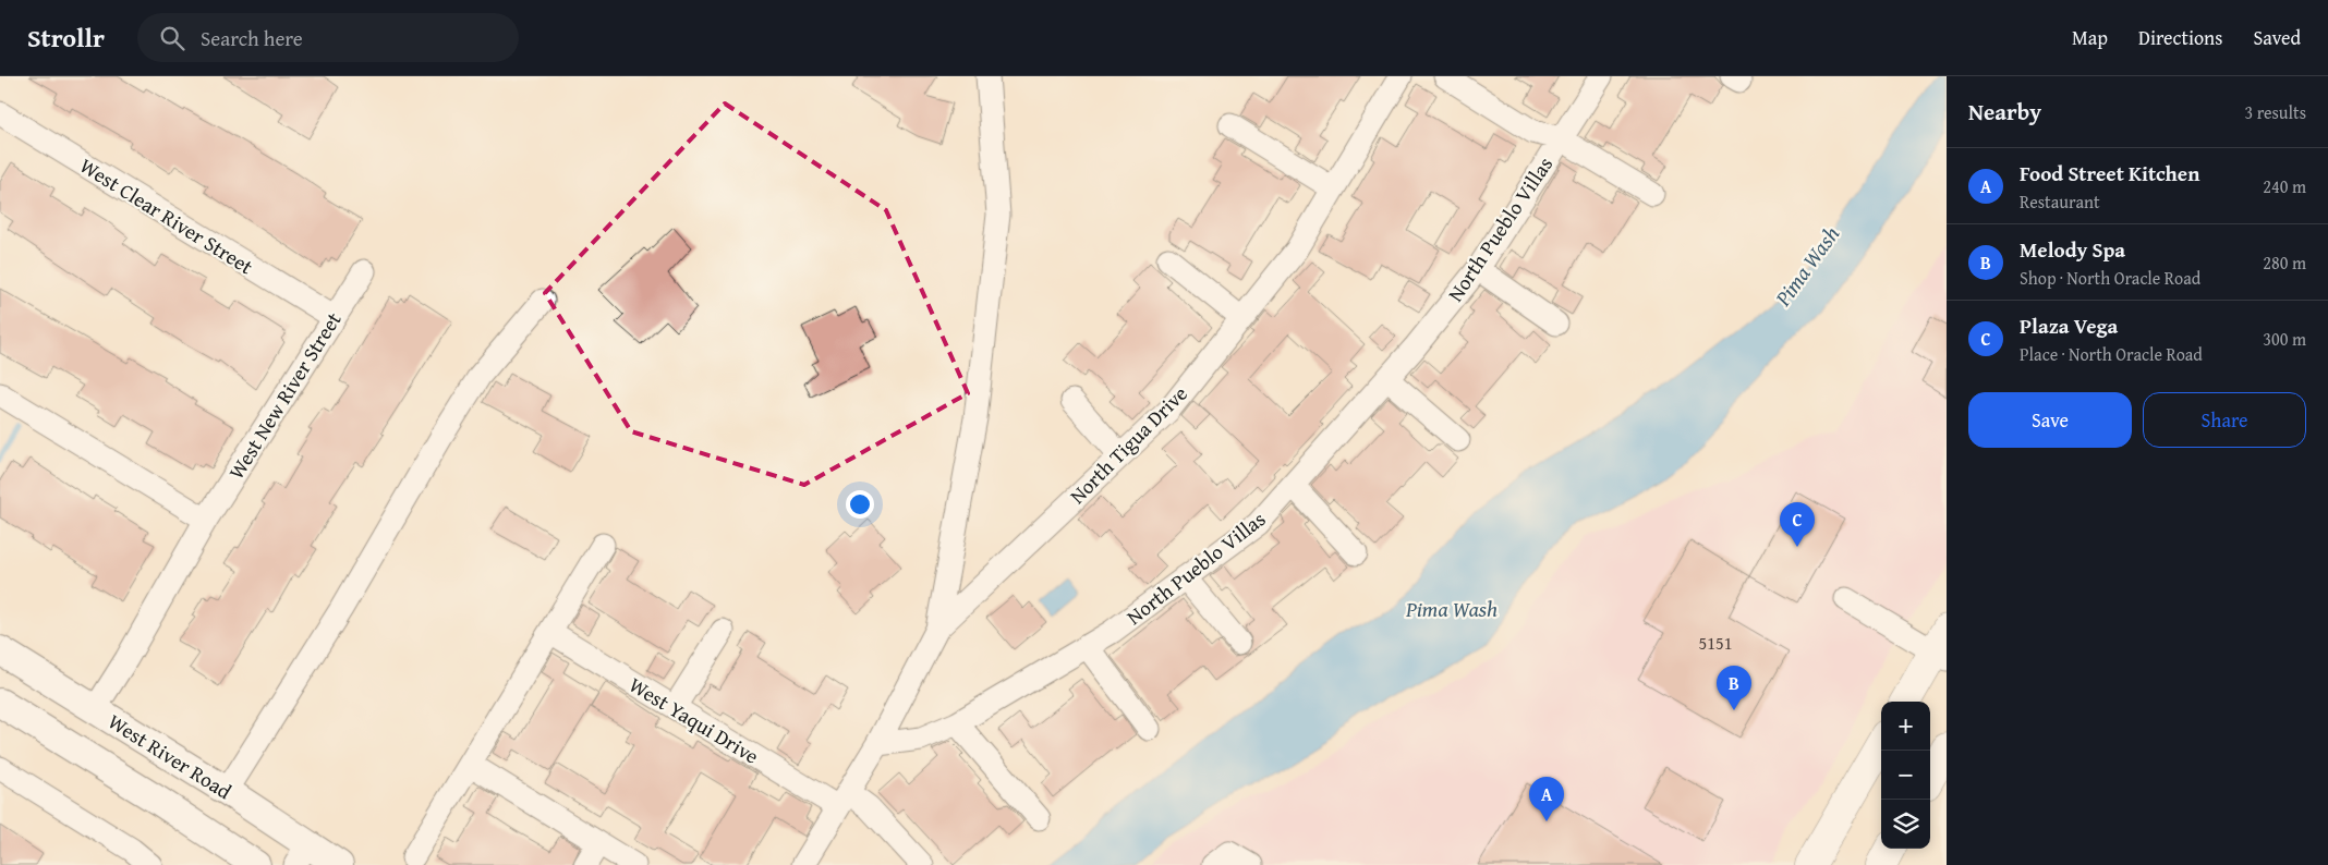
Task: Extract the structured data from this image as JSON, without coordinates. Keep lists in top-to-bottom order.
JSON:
{
  "streets": {
    "main road": ["West River Road"],
    "street": [
      "West Clear River Street",
      "North Pueblo Villas",
      "West New River Street",
      "North Tigua Drive",
      "West Yaqui Drive"
    ]
  },
  "crossings": [
    ["West Clear River Street", "West New River Street"],
    ["North Pueblo Villas", "North Tigua Drive"],
    ["West New River Street", "West River Road"]
  ],
  "water": ["Pima Wash"],
  "house_numbers": ["5151"],
  "page": {
    "header": "Strollr",
    "search": "Search here",
    "nav": ["Map", "Directions", "Saved"],
    "heading": ["Nearby", "3 results"],
    "list": [
      {
        "mark": "A",
        "name": "Food Street Kitchen",
        "note": "Restaurant",
        "value": "240 m"
      },
      {
        "mark": "B",
        "name": "Melody Spa",
        "note": "Shop · North Oracle Road",
        "value": "280 m"
      },
      {
        "mark": "C",
        "name": "Plaza Vega",
        "note": "Place · North Oracle Road",
        "value": "300 m"
      }
    ],
    "buttons": ["Save", "Share"],
    "pins": ["C", "B", "A"],
    "map_buttons": ["+", "−"]
  }
}
